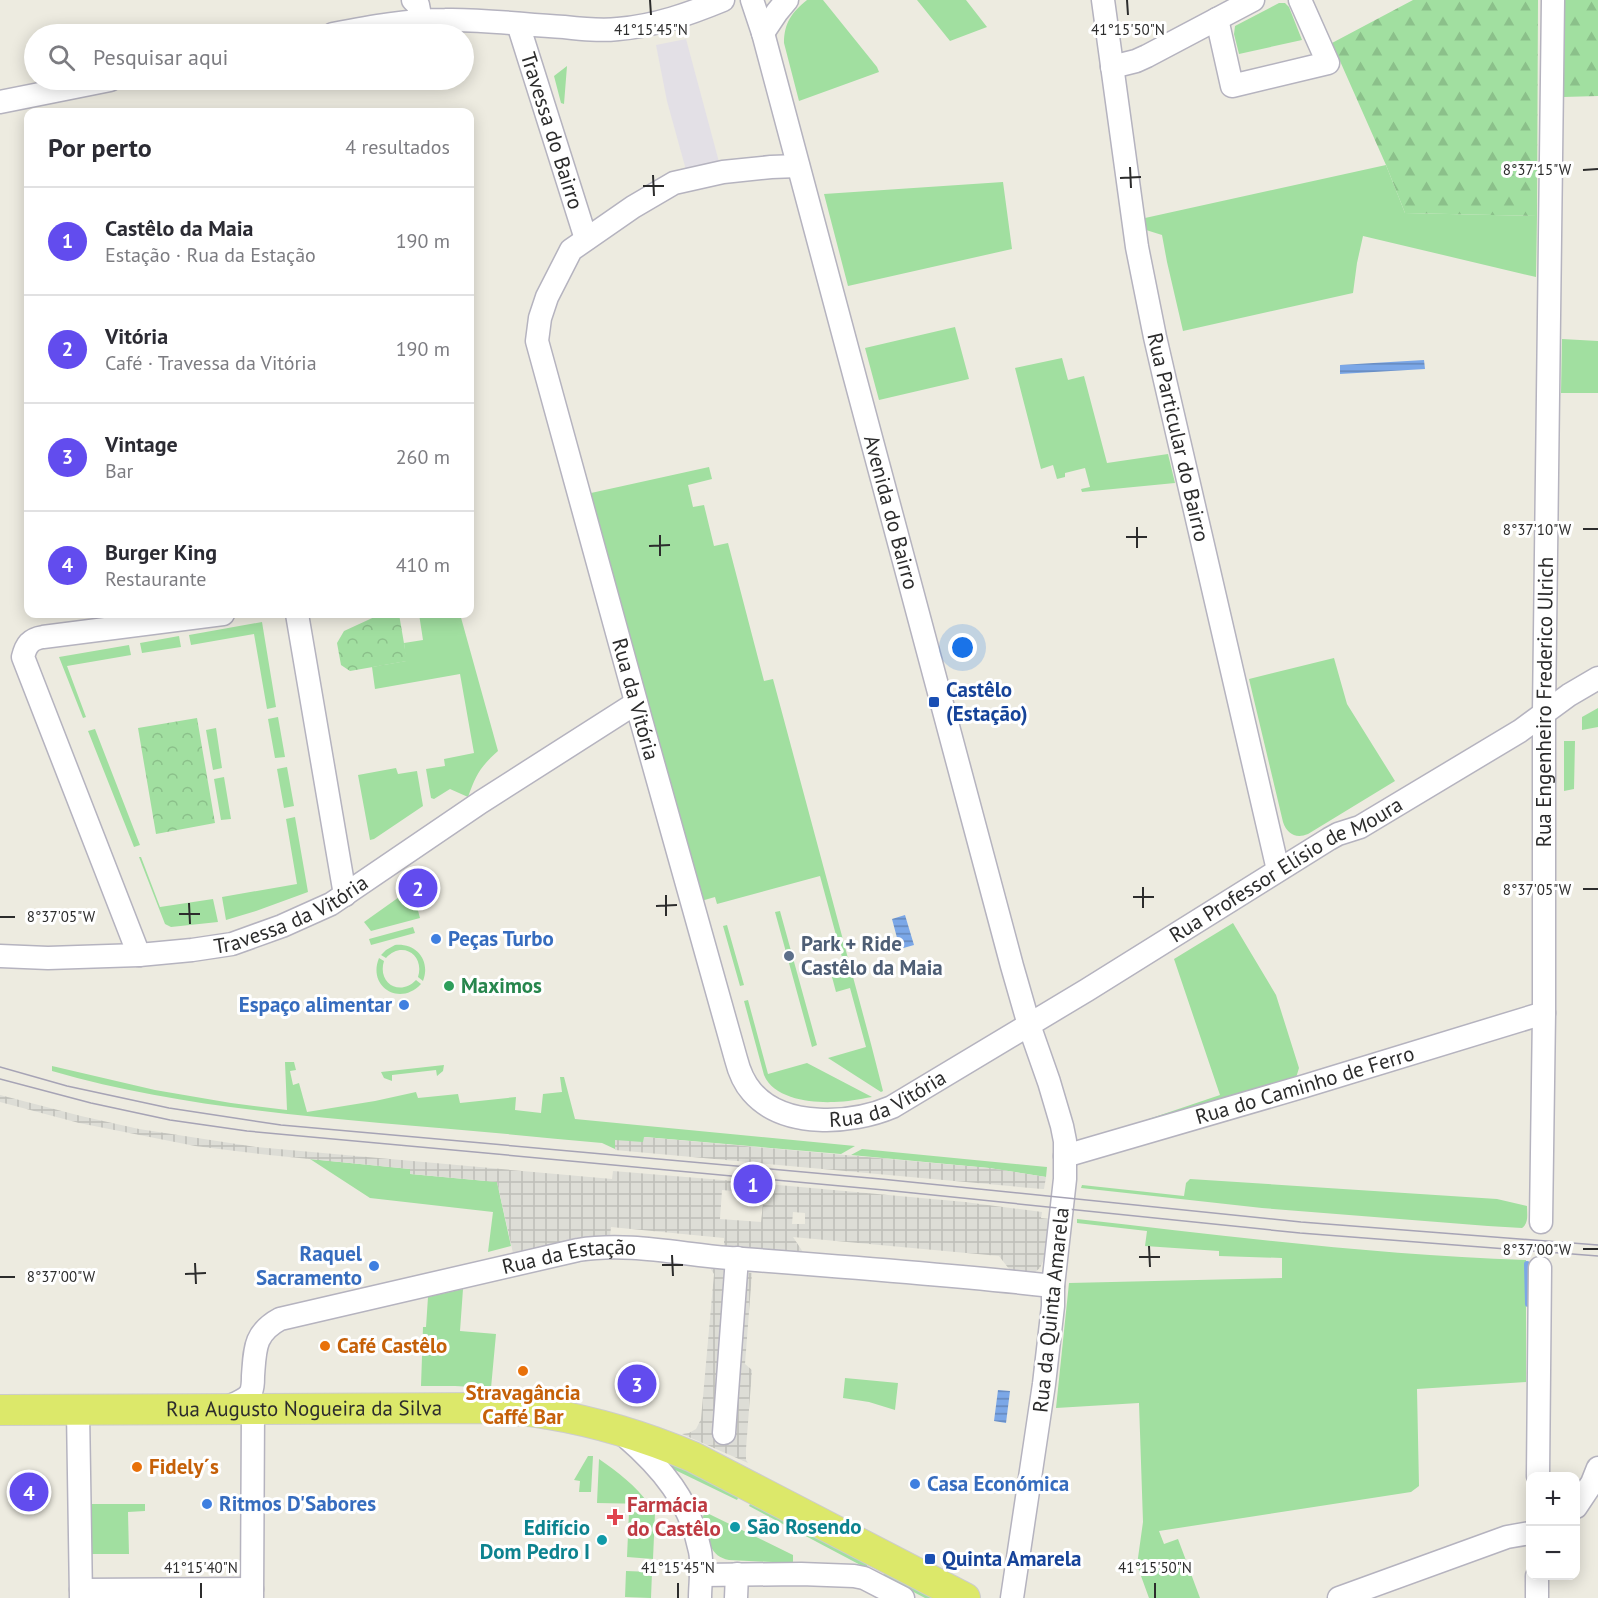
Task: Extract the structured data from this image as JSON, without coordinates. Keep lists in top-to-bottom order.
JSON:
{
  "streets": {
    "main road": ["Rua Augusto Nogueira da Silva"],
    "street": [
      "Travessa do Bairro",
      "Rua Particular do Bairro",
      "Avenida do Bairro",
      "Rua da Vitória",
      "Rua Engenheiro Frederico Ulrich",
      "Rua Professor Elísio de Moura",
      "Travessa da Vitória",
      "Rua do Caminho de Ferro",
      "Rua da Estação",
      "Rua da Quinta Amarela"
    ]
  },
  "crossings": [
    ["Travessa do Bairro", "Rua da Vitória"],
    ["Rua Particular do Bairro", "Rua Professor Elísio de Moura"],
    ["Avenida do Bairro", "Rua da Vitória"],
    ["Avenida do Bairro", "Rua Professor Elísio de Moura"],
    ["Avenida do Bairro", "Rua da Quinta Amarela"],
    ["Rua da Vitória", "Rua Professor Elísio de Moura"],
    ["Rua da Vitória", "Travessa da Vitória"],
    ["Rua da Vitória", "Rua da Quinta Amarela"],
    ["Rua Engenheiro Frederico Ulrich", "Rua Professor Elísio de Moura"],
    ["Rua Engenheiro Frederico Ulrich", "Rua do Caminho de Ferro"],
    ["Rua Professor Elísio de Moura", "Rua da Quinta Amarela"],
    ["Rua do Caminho de Ferro", "Rua da Quinta Amarela"],
    ["Rua da Estação", "Rua da Quinta Amarela"],
    ["Rua da Estação", "Rua Augusto Nogueira da Silva"]
  ],
  "places": {
    "transit": ["Castêlo (Estação)", "Quinta Amarela"],
    "other": [
      "Peças Turbo",
      "Park + Ride Castêlo da Maia",
      "Maximos",
      "Espaço alimentar",
      "Raquel Sacramento",
      "Café Castêlo",
      "Stravagância Caffé Bar",
      "Fidely´s",
      "Casa Económica",
      "Ritmos D'Sabores",
      "São Rosendo",
      "Edifício Dom Pedro I"
    ],
    "health": ["Farmácia do Castêlo"]
  },
  "page": {
    "search": "Pesquisar aqui",
    "heading": ["Por perto", "4 resultados"],
    "list": [
      {
        "mark": "1",
        "name": "Castêlo da Maia",
        "note": "Estação · Rua da Estação",
        "value": "190 m"
      },
      {
        "mark": "2",
        "name": "Vitória",
        "note": "Café · Travessa da Vitória",
        "value": "190 m"
      },
      {
        "mark": "3",
        "name": "Vintage",
        "note": "Bar",
        "value": "260 m"
      },
      {
        "mark": "4",
        "name": "Burger King",
        "note": "Restaurante",
        "value": "410 m"
      }
    ],
    "pins": [
      "2",
      "1",
      "3",
      "4"
    ],
    "map_buttons": ["+", "−"]
  },
  "coordinates": [
    "41°15'45\"N",
    "41°15'50\"N",
    "8°37'15\"W",
    "8°37'10\"W",
    "8°37'05\"W",
    "8°37'00\"W",
    "41°15'40\"N"
  ]
}
